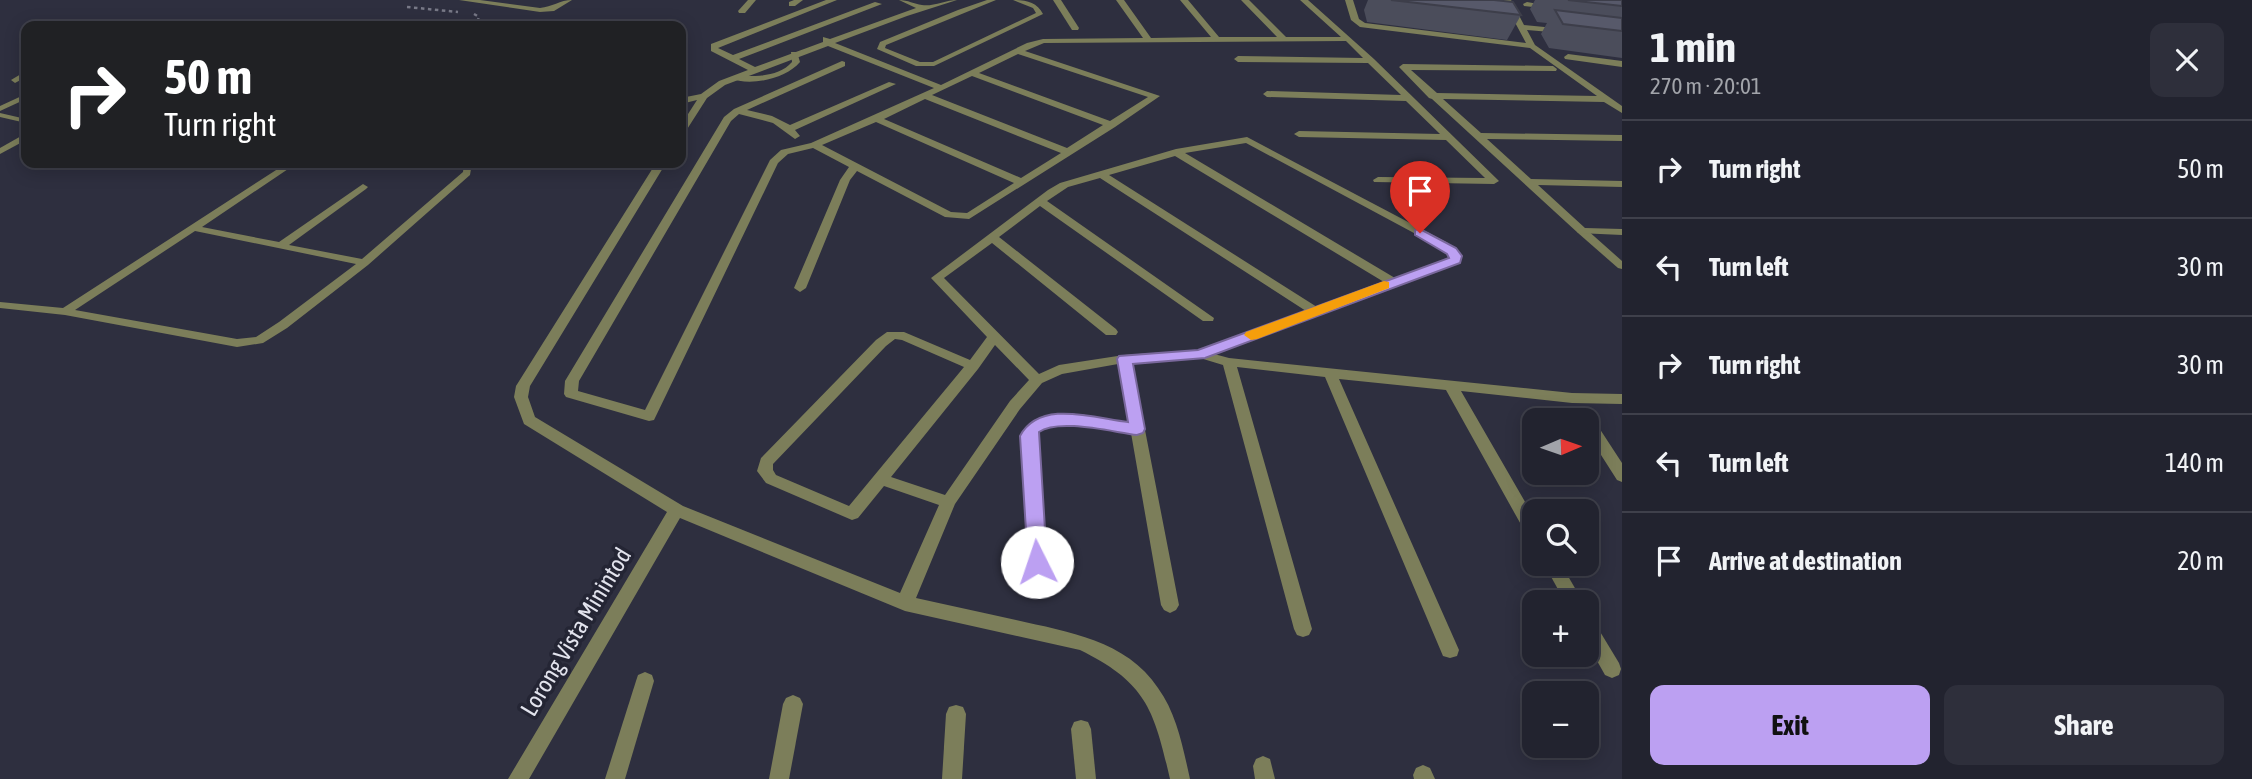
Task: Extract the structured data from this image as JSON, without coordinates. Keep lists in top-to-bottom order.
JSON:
{
  "streets": {
    "street": ["Lorong Vista Minintod"]
  },
  "north": "right",
  "page": {
    "heading": ["1 min", "270 m · 20:01"],
    "turn": ["50 m", "Turn right"],
    "list": [
      {
        "name": "Turn right",
        "value": "50 m"
      },
      {
        "name": "Turn left",
        "value": "30 m"
      },
      {
        "name": "Turn right",
        "value": "30 m"
      },
      {
        "name": "Turn left",
        "value": "140 m"
      },
      {
        "name": "Arrive at destination",
        "value": "20 m"
      }
    ],
    "map_buttons": ["+", "−"],
    "buttons": ["Exit", "Share"]
  }
}
